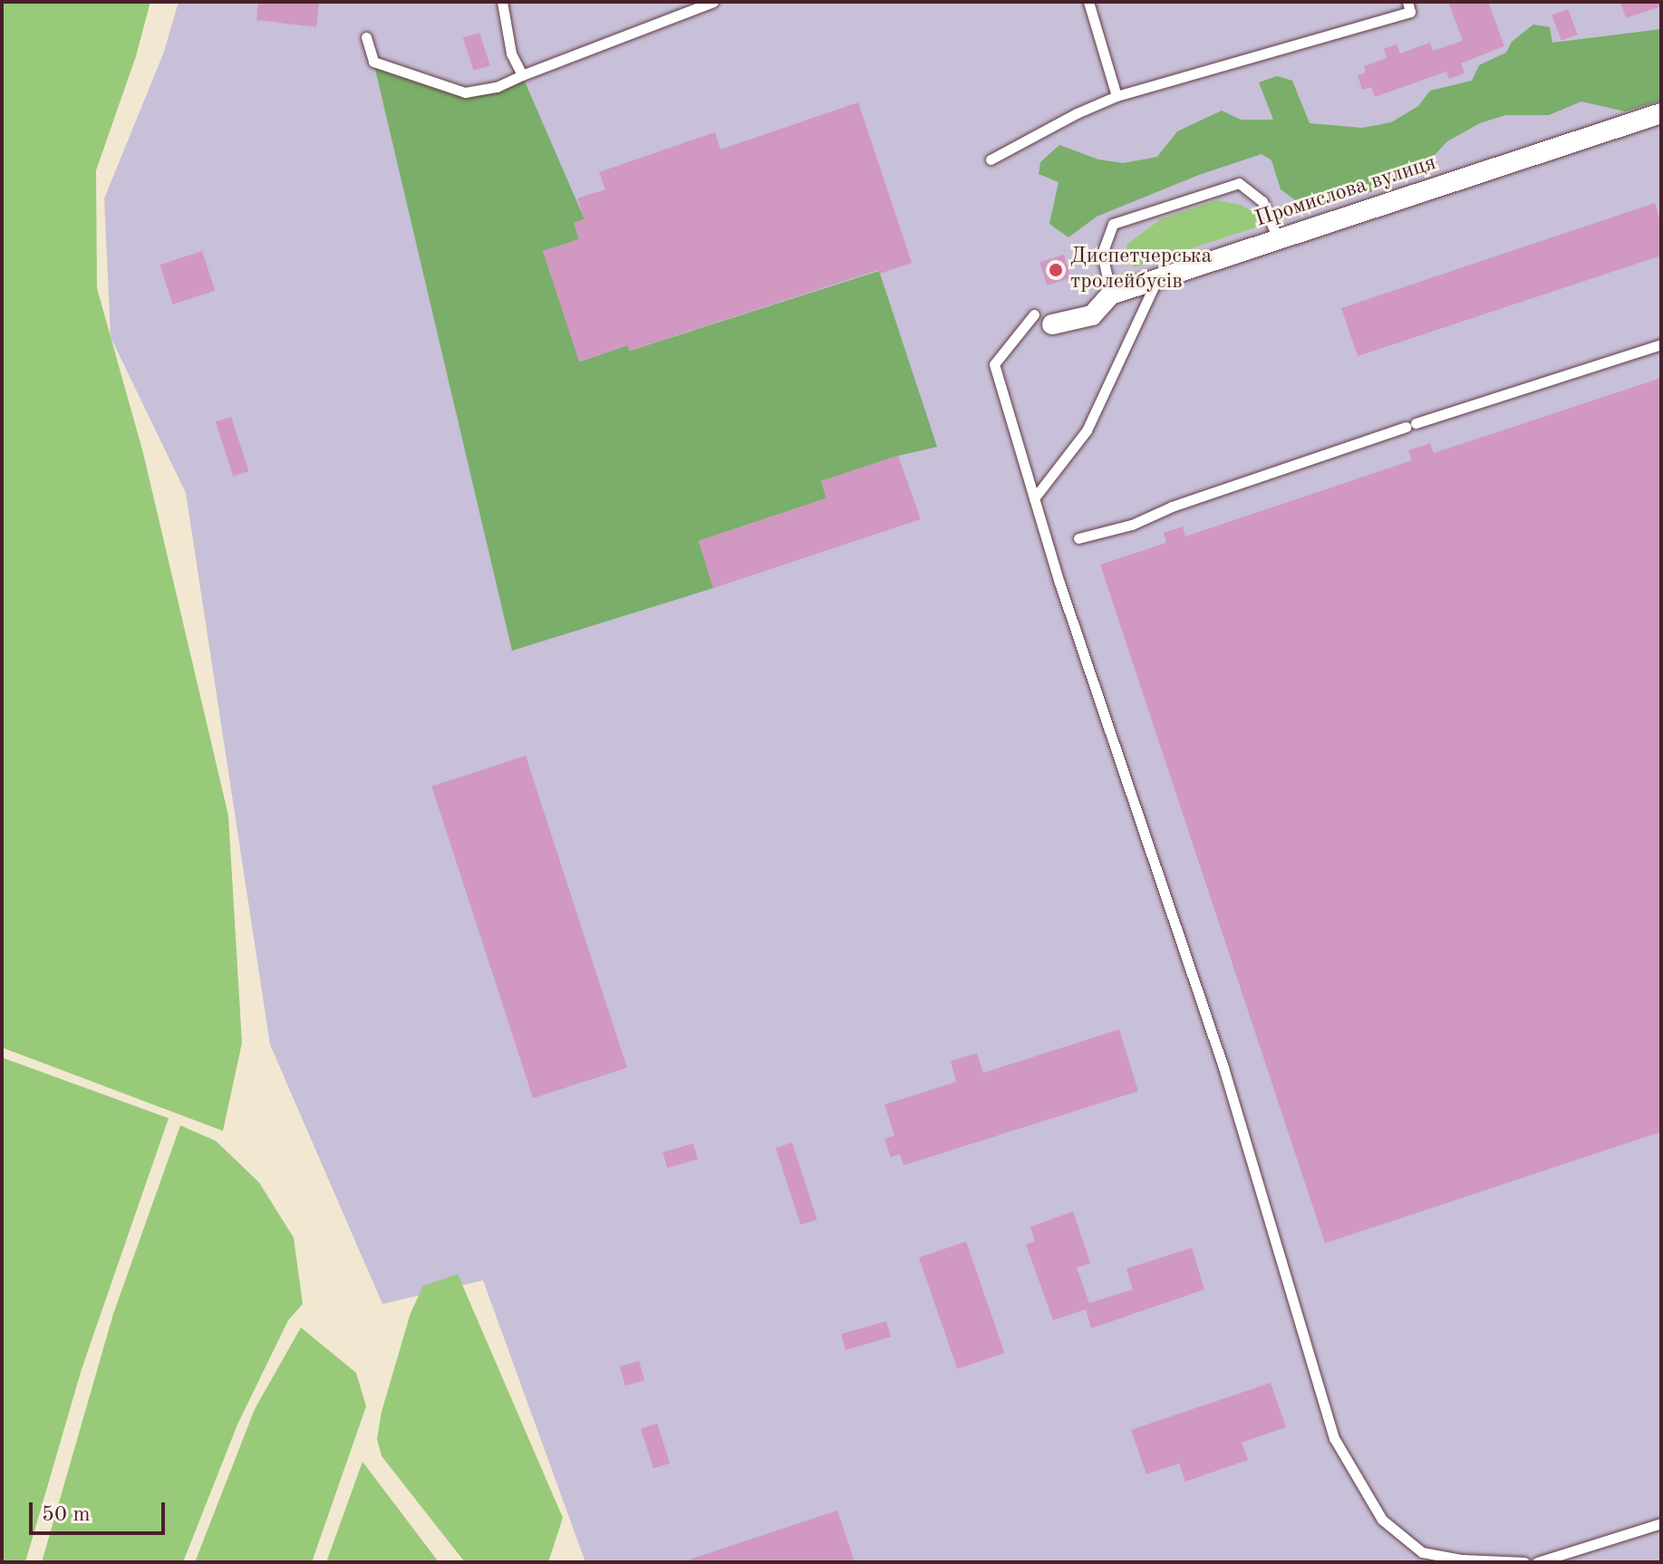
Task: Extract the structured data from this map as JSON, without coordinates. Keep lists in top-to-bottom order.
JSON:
{
  "streets": {
    "street": ["Промислова вулиця"]
  },
  "places": ["Диспетчерська тролейбусів"],
  "scale_bar": "50 m"
}
